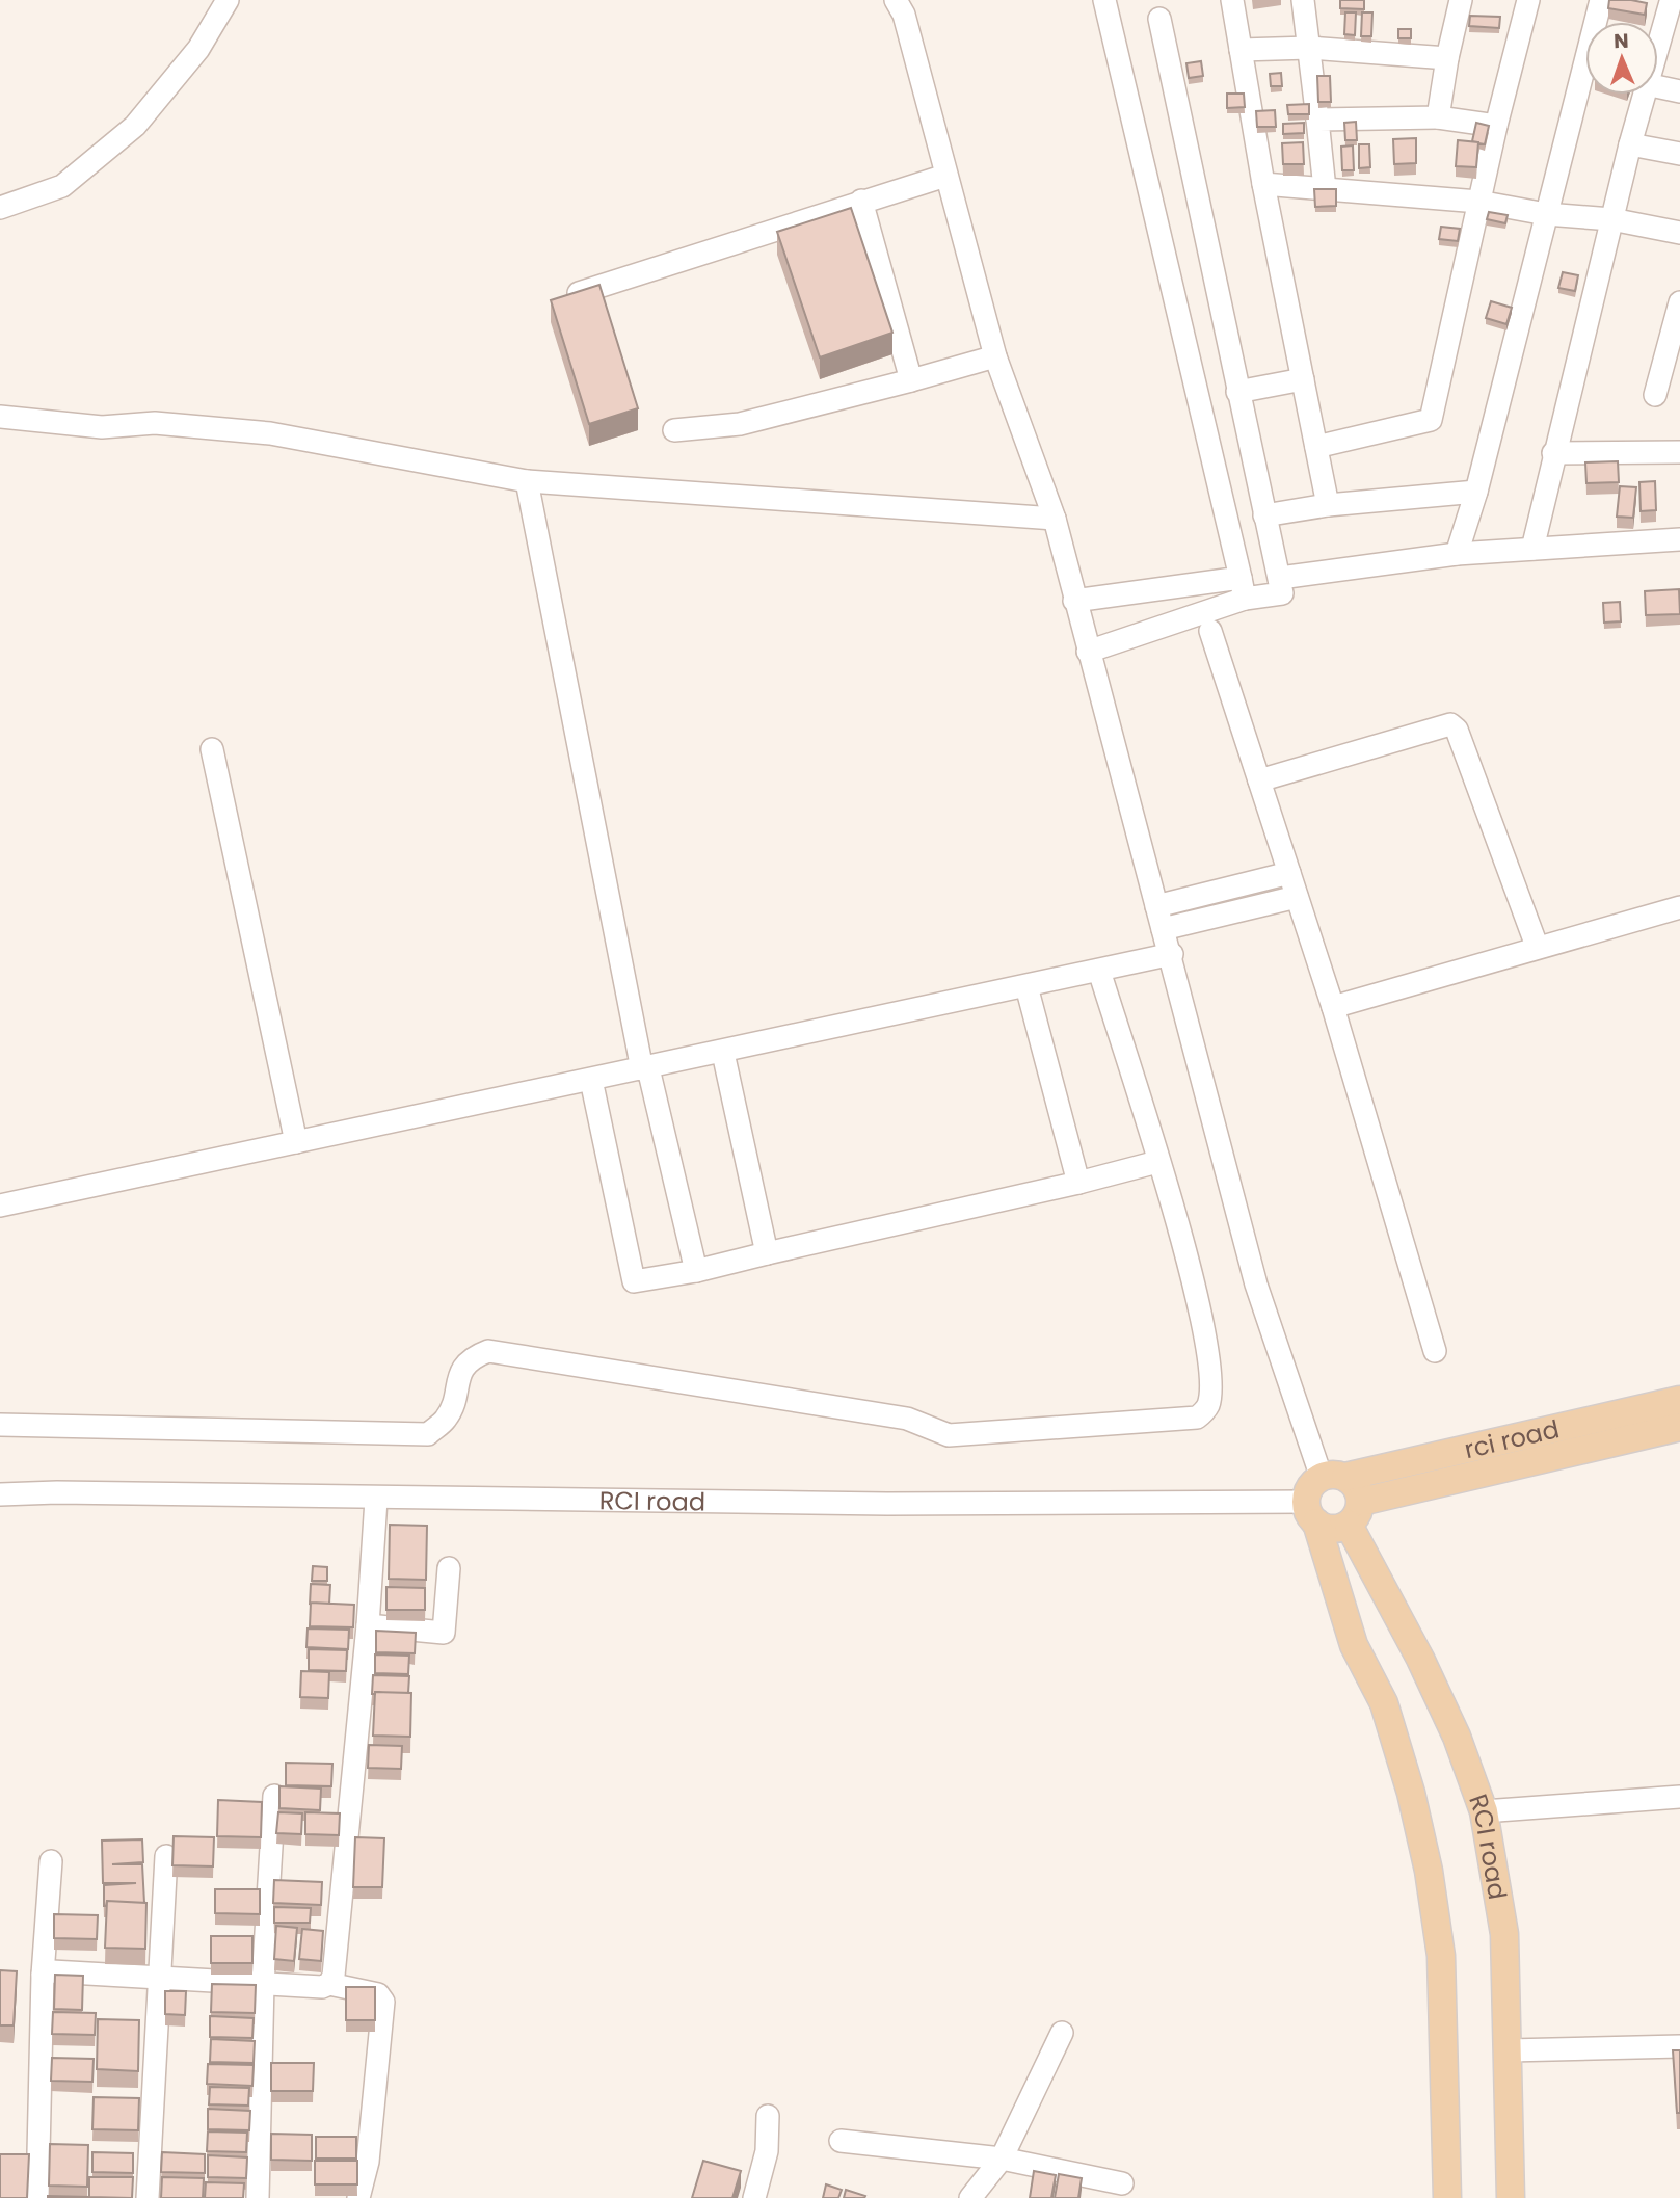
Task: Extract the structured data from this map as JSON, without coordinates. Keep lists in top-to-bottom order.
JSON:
{
  "streets": {
    "main road": ["rci road", "RCI road"]
  },
  "crossings": [
    ["rci road", "RCI road"]
  ],
  "north": "top"
}
